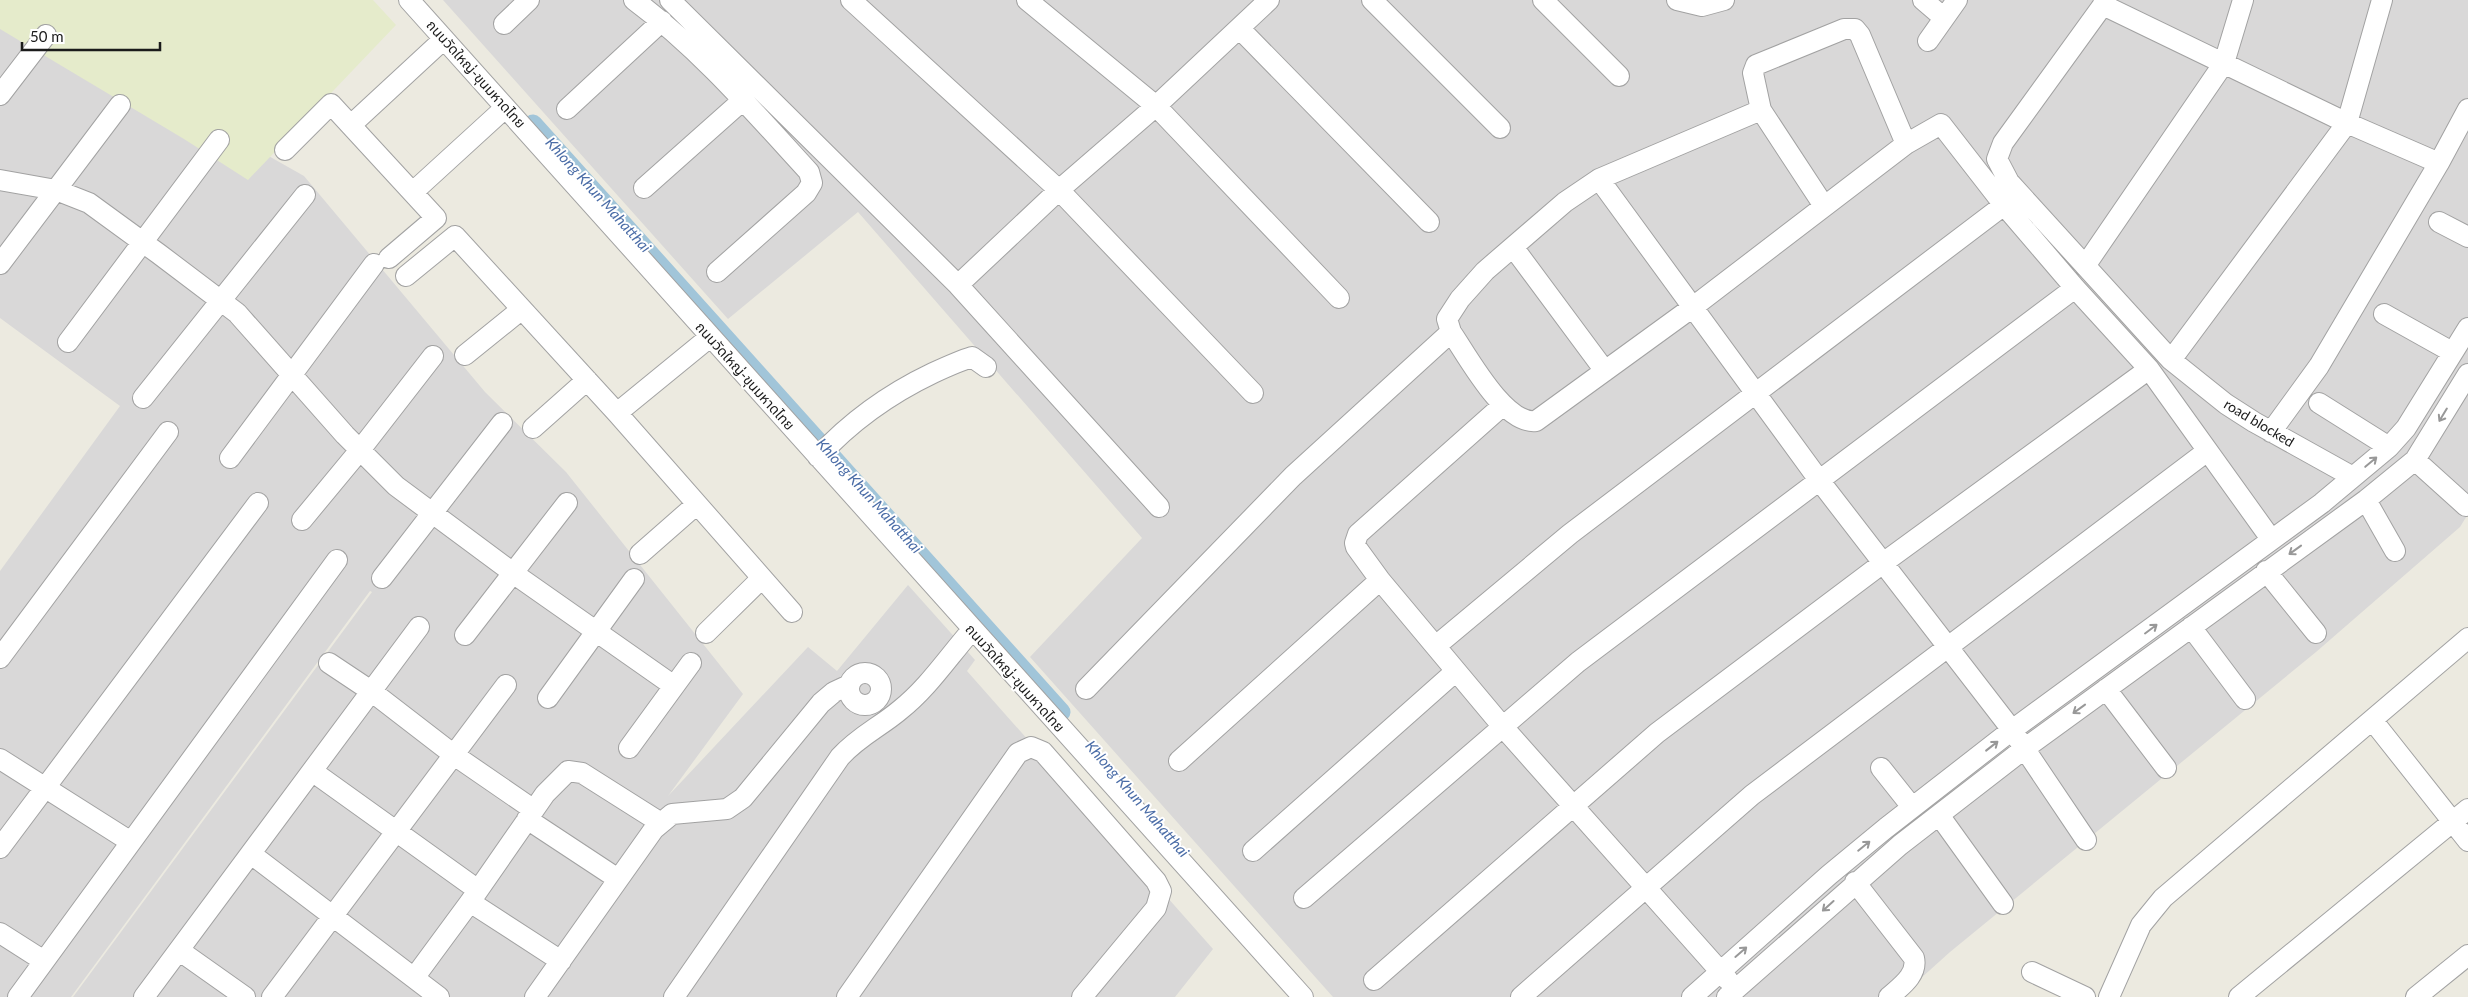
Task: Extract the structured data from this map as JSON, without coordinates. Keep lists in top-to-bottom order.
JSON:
{
  "streets": {
    "street": ["ถนนวัดใหญ่-ขุนมหาดไทย", "road blocked"]
  },
  "water": ["Khlong Khun Mahatthai"],
  "scale_bar": "50 m"
}
